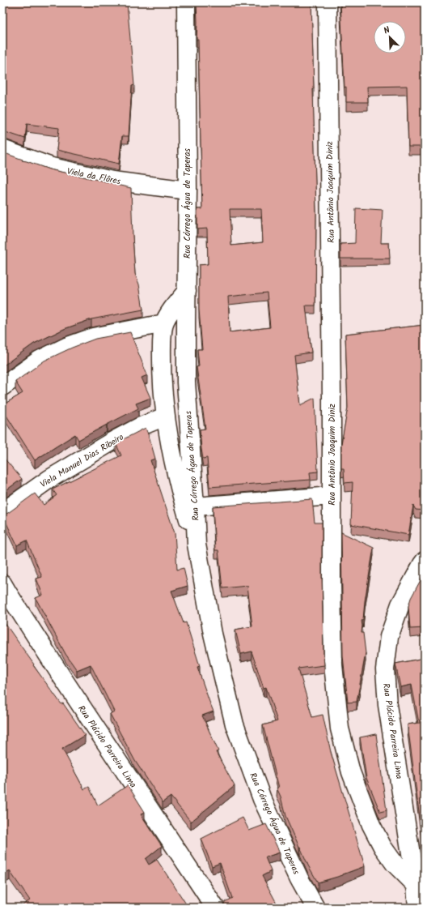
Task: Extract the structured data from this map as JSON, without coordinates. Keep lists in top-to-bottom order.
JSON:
{
  "streets": {
    "street": [
      "Viela da Flôres",
      "Rua Antônio Joaquim Diniz",
      "Rua Córrego Água de Taperas",
      "Viela Manuel Dias Ribeiro",
      "Rua Plácido Parreira Lima"
    ]
  },
  "crossings": [
    ["Viela da Flôres", "Rua Córrego Água de Taperas"],
    ["Rua Antônio Joaquim Diniz", "Rua Plácido Parreira Lima"]
  ],
  "north": "top left"
}
